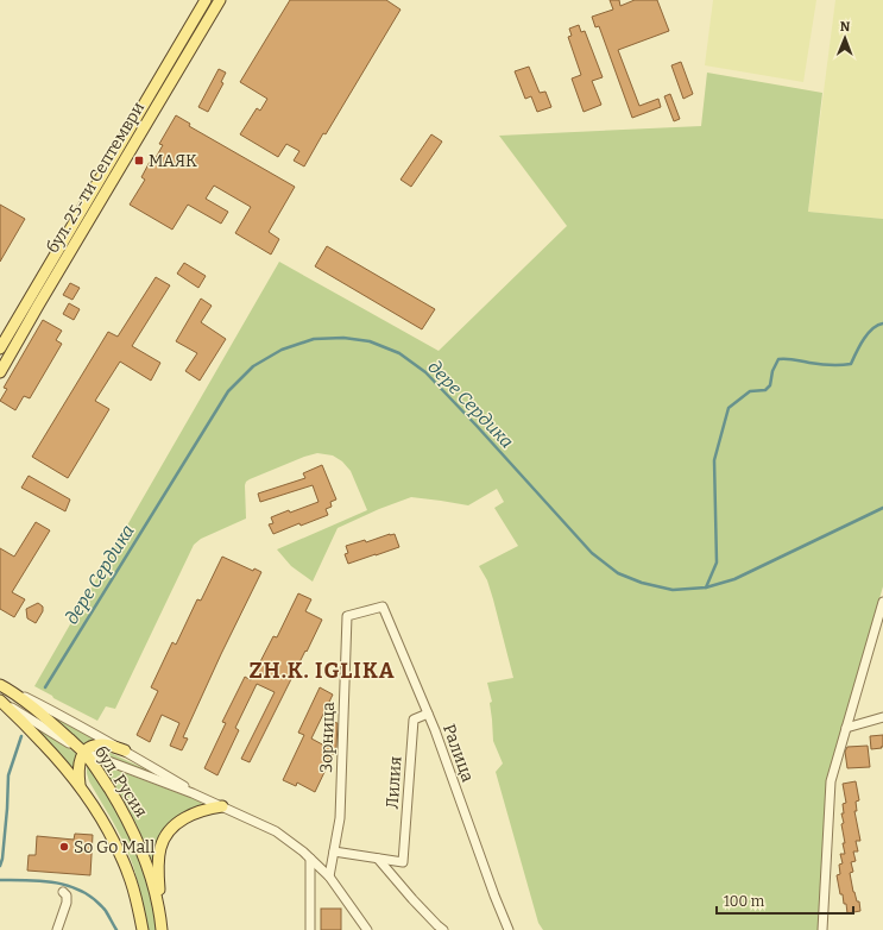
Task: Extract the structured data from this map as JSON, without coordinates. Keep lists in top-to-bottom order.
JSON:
{
  "streets": {
    "main road": ["бул. 25-ти Септември", "бул. Русия"],
    "street": ["Зорница", "Ралица", "Лилия"]
  },
  "crossings": [
    ["Зорница", "Ралица"],
    ["Ралица", "Лилия"]
  ],
  "districts": ["ZH.K. IGLIKA"],
  "water": ["дере Сердика"],
  "places": {
    "transit": ["МАЯК"],
    "other": ["So Go Mall"]
  },
  "scale_bar": "100 m",
  "north": "top"
}
